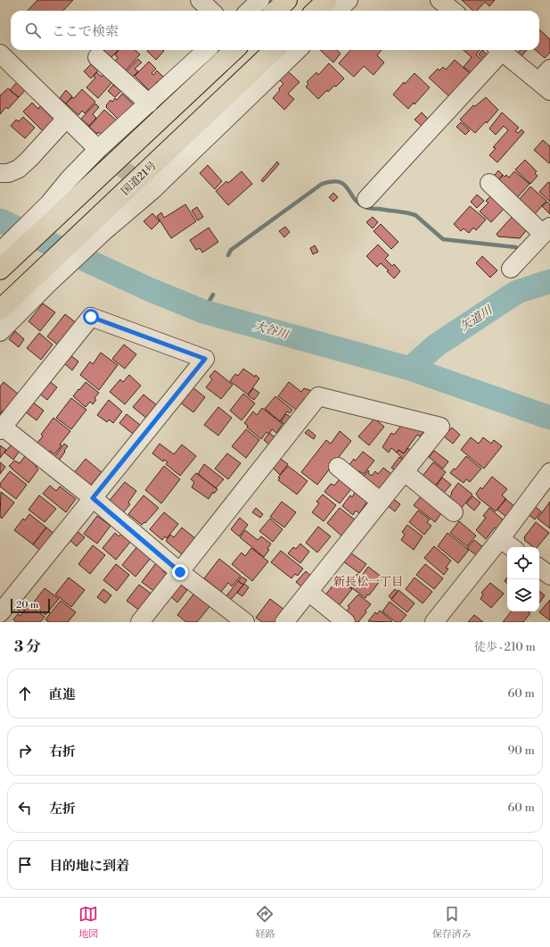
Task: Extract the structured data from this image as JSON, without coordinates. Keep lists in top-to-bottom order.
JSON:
{
  "streets": {
    "highway": ["国道21号"]
  },
  "districts": ["新長松一丁目"],
  "water": ["矢道川", "大谷川"],
  "scale_bar": "20 m",
  "page": {
    "search": "ここで検索",
    "scale": "20 m",
    "heading": ["3 分", "徒歩 · 210 m"],
    "list": [
      ["直進", "60 m"],
      ["右折", "90 m"],
      ["左折", "60 m"],
      "目的地に到着"
    ],
    "nav": ["地図", "経路", "保存済み"]
  }
}
